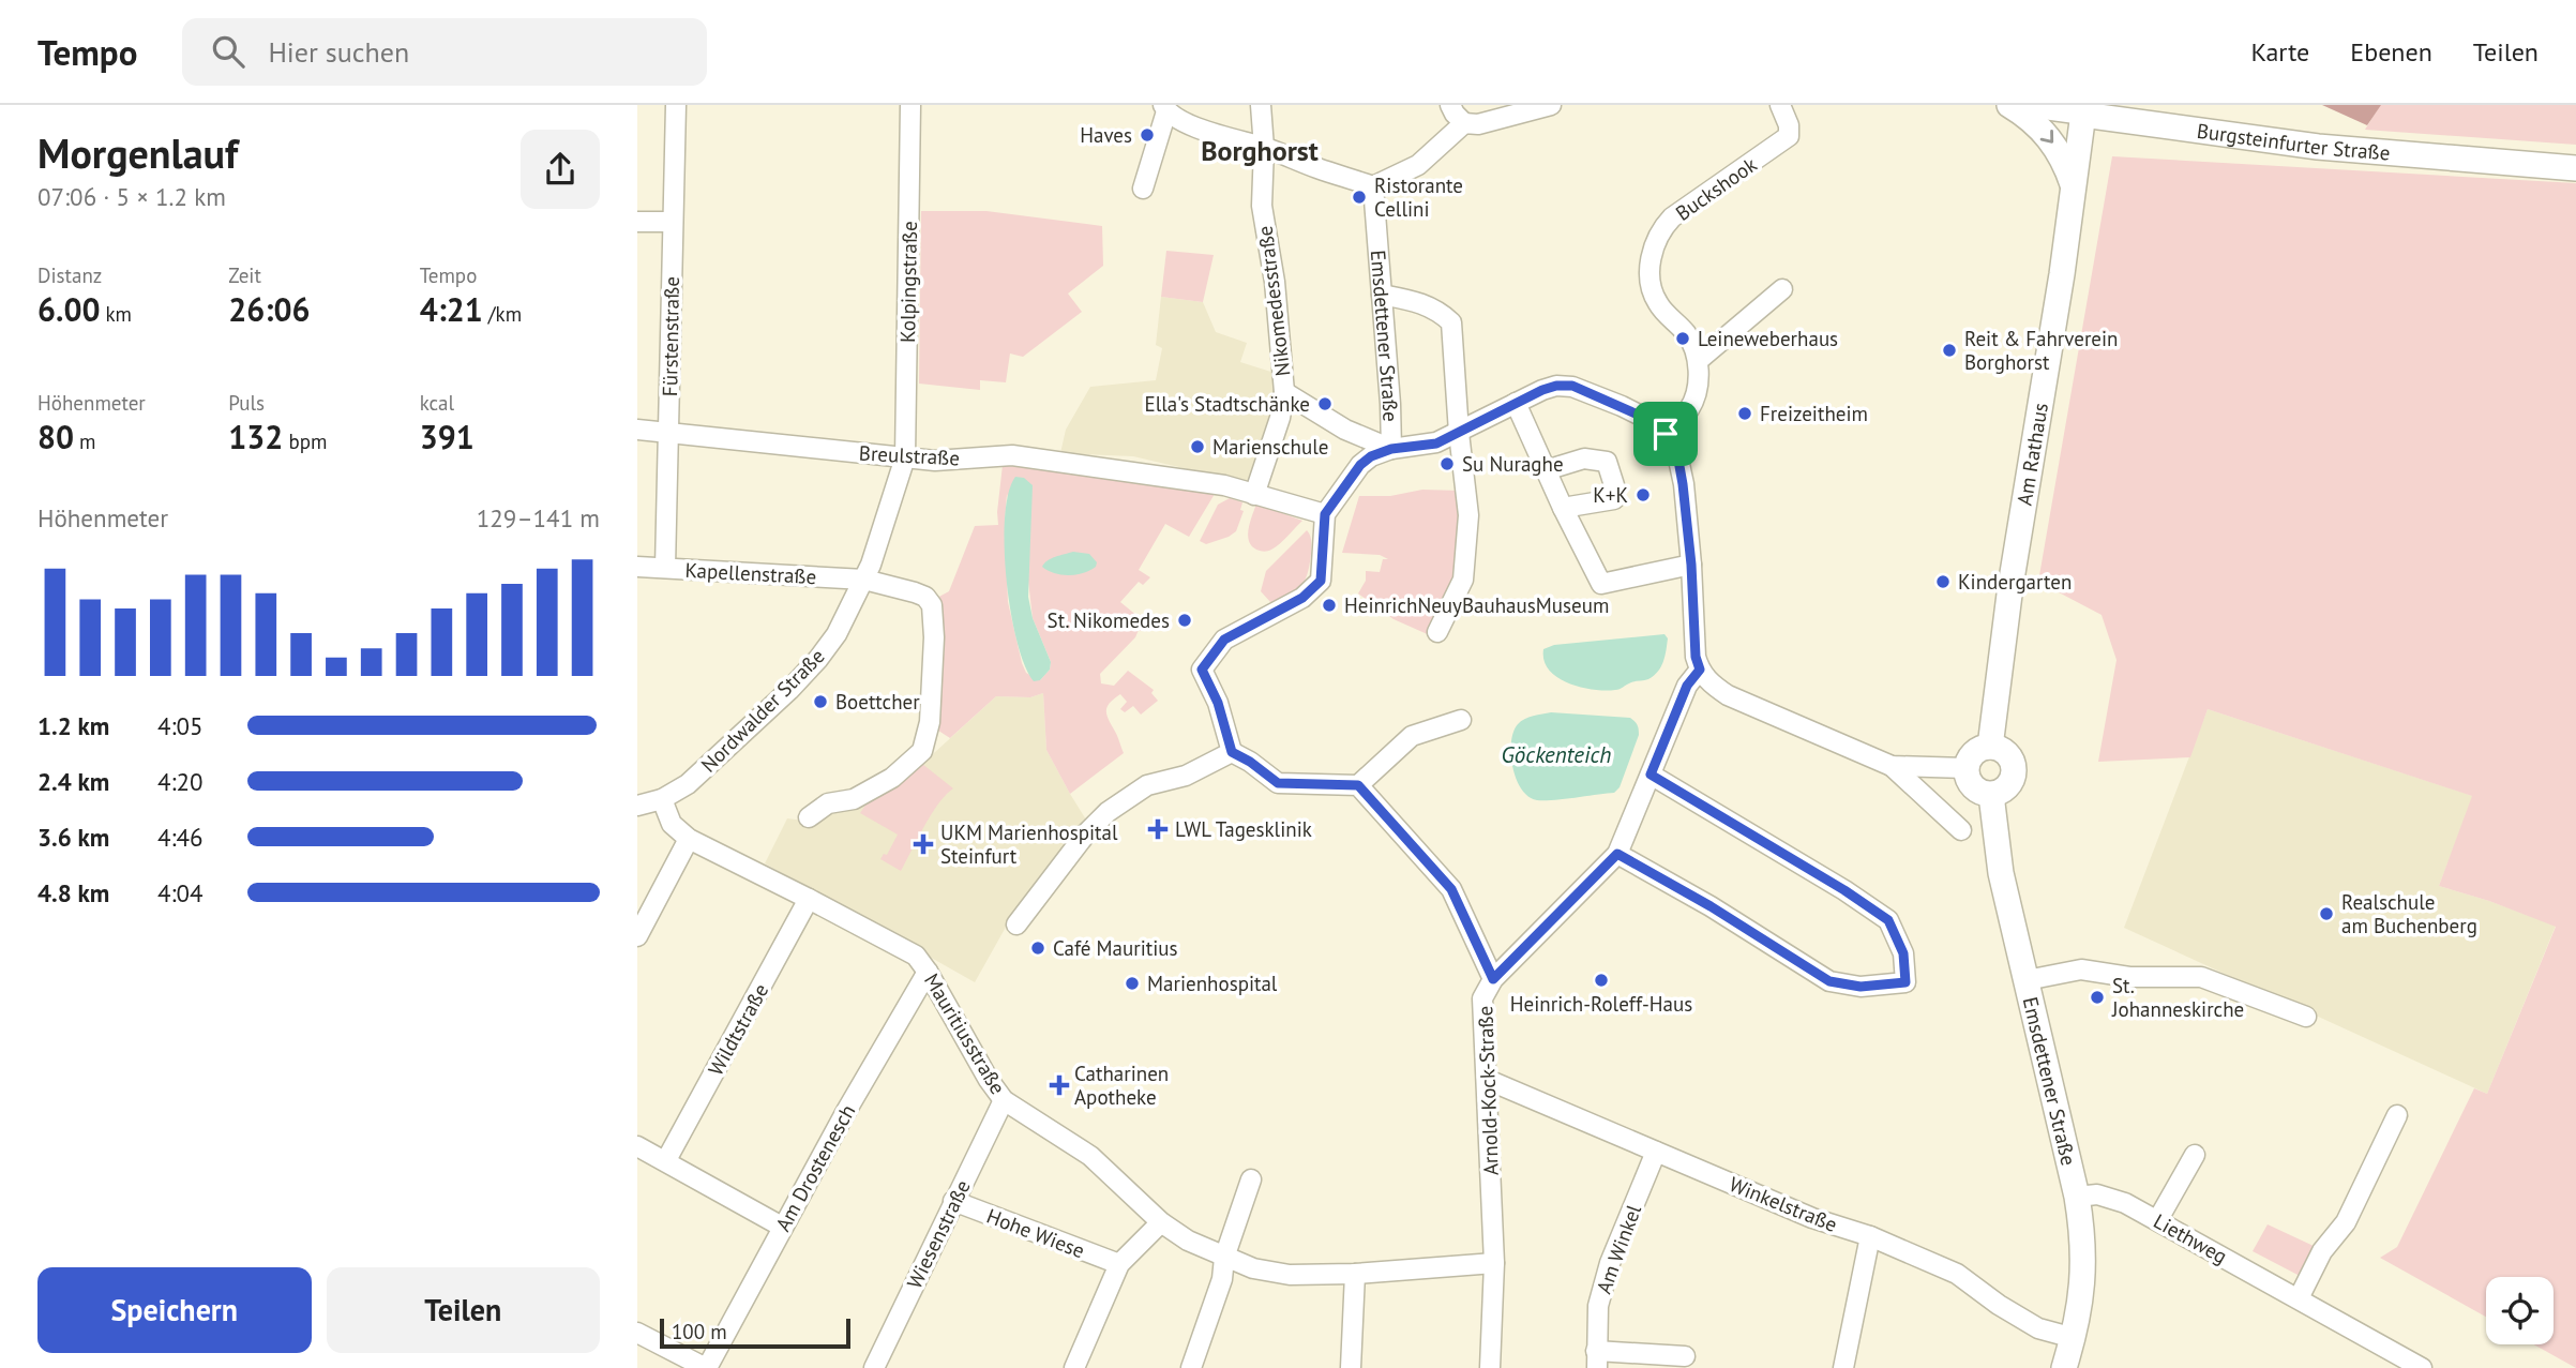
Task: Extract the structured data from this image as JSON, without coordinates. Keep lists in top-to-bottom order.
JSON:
{
  "streets": {
    "main road": ["Burgsteinfurter Straße", "Emsdettener Straße", "Am Rathaus"],
    "street": [
      "Buckshook",
      "Kolpingstraße",
      "Nikomedesstraße",
      "Fürstenstraße",
      "Breulstraße",
      "Kapellenstraße",
      "Nordwalder Straße",
      "Wildtstraße",
      "Mauritiusstraße",
      "Arnold-Kock-Straße",
      "Am Drostenesch",
      "Winkelstraße",
      "Hohe Wiese",
      "Wiesenstraße",
      "Liethweg",
      "Am Winkel"
    ]
  },
  "crossings": [
    ["Burgsteinfurter Straße", "Am Rathaus"],
    ["Kolpingstraße", "Breulstraße"],
    ["Kolpingstraße", "Nordwalder Straße"],
    ["Nikomedesstraße", "Breulstraße"],
    ["Fürstenstraße", "Breulstraße"],
    ["Fürstenstraße", "Kapellenstraße"],
    ["Emsdettener Straße", "Am Rathaus"],
    ["Emsdettener Straße", "Winkelstraße"],
    ["Emsdettener Straße", "Liethweg"],
    ["Breulstraße", "Nordwalder Straße"],
    ["Kapellenstraße", "Nordwalder Straße"],
    ["Nordwalder Straße", "Mauritiusstraße"],
    ["Wildtstraße", "Mauritiusstraße"],
    ["Mauritiusstraße", "Arnold-Kock-Straße"],
    ["Mauritiusstraße", "Am Drostenesch"],
    ["Mauritiusstraße", "Wiesenstraße"],
    ["Arnold-Kock-Straße", "Winkelstraße"],
    ["Winkelstraße", "Am Winkel"],
    ["Hohe Wiese", "Wiesenstraße"]
  ],
  "districts": ["Borghorst"],
  "water": ["Göckenteich"],
  "places": {
    "other": [
      "Haves",
      "Ristorante Cellini",
      "Leineweberhaus",
      "Reit & Fahrverein Borghorst",
      "Ella's Stadtschänke",
      "Freizeitheim",
      "Marienschule",
      "Su Nuraghe",
      "K+K",
      "Kindergarten",
      "HeinrichNeuyBauhausMuseum",
      "St. Nikomedes",
      "Boettcher",
      "Realschule am Buchenberg",
      "Café Mauritius",
      "Heinrich-Roleff-Haus",
      "Marienhospital",
      "St. Johanneskirche"
    ],
    "health": ["LWL Tagesklinik", "UKM Marienhospital Steinfurt", "Catharinen Apotheke"]
  },
  "scale_bar": "100 m",
  "page": {
    "header": "Tempo",
    "search": "Hier suchen",
    "nav": ["Karte", "Ebenen", "Teilen"],
    "heading": ["Morgenlauf", "07:06 · 5 × 1.2 km"],
    "stats": [
      ["Distanz", "6.00 km"],
      ["Zeit", "26:06"],
      ["Tempo", "4:21 /km"],
      ["Höhenmeter", "80 m"],
      ["Puls", "132 bpm"],
      ["kcal", "391"]
    ],
    "chart": ["Höhenmeter", "129–141 m"],
    "list": [
      {
        "name": "1.2 km",
        "note": "4:05"
      },
      {
        "name": "2.4 km",
        "note": "4:20"
      },
      {
        "name": "3.6 km",
        "note": "4:46"
      },
      {
        "name": "4.8 km",
        "note": "4:04"
      }
    ],
    "buttons": ["Speichern", "Teilen"],
    "scale": "100 m"
  }
}
